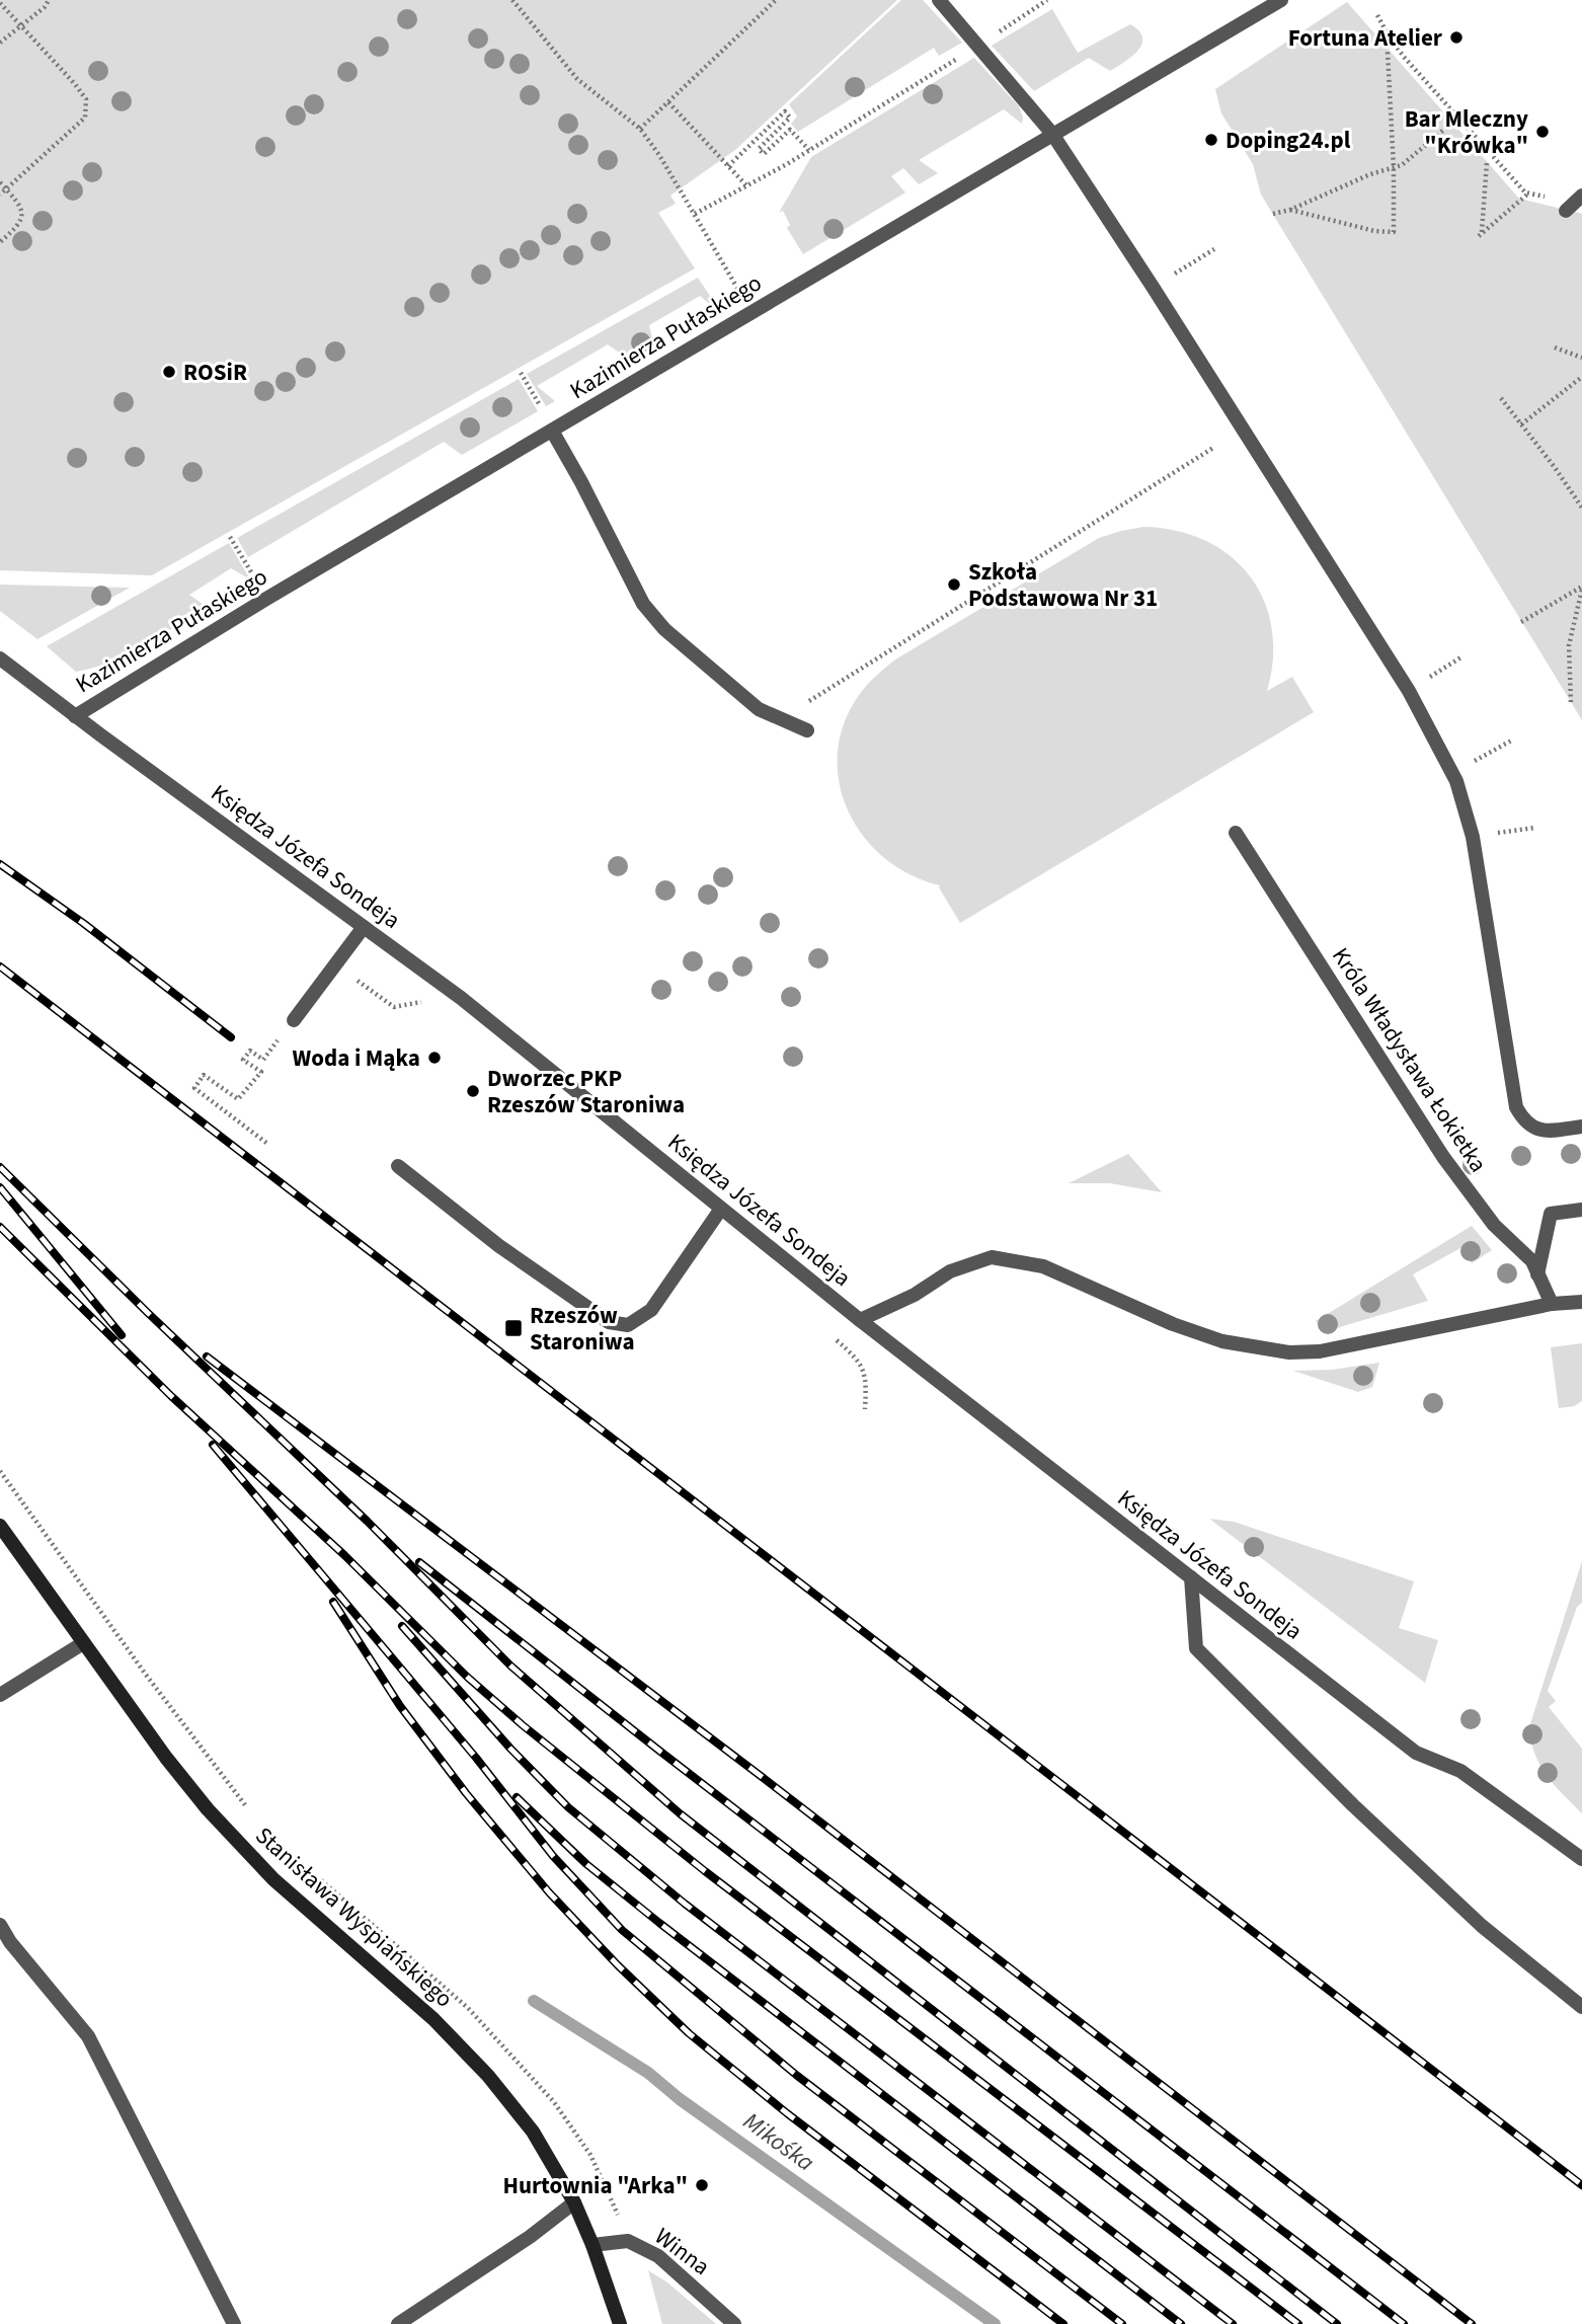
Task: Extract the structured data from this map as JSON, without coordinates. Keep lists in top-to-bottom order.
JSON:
{
  "streets": {
    "street": [
      "Kazimierza Pułaskiego",
      "Księdza Józefa Sondeja",
      "Króla Władysława Łokietka",
      "Stanisława Wyspiańskiego",
      "Winna"
    ]
  },
  "crossings": [
    ["Kazimierza Pułaskiego", "Księdza Józefa Sondeja"],
    ["Stanisława Wyspiańskiego", "Winna"]
  ],
  "water": ["Mikośka"],
  "places": {
    "other": [
      "Fortuna Atelier",
      "Bar Mleczny \"Krówka\"",
      "Doping24.pl",
      "ROSiR",
      "Szkoła Podstawowa Nr 31",
      "Woda i Mąka",
      "Dworzec PKP Rzeszów Staroniwa",
      "Hurtownia \"Arka\""
    ],
    "transit": ["Rzeszów Staroniwa"]
  }
}
